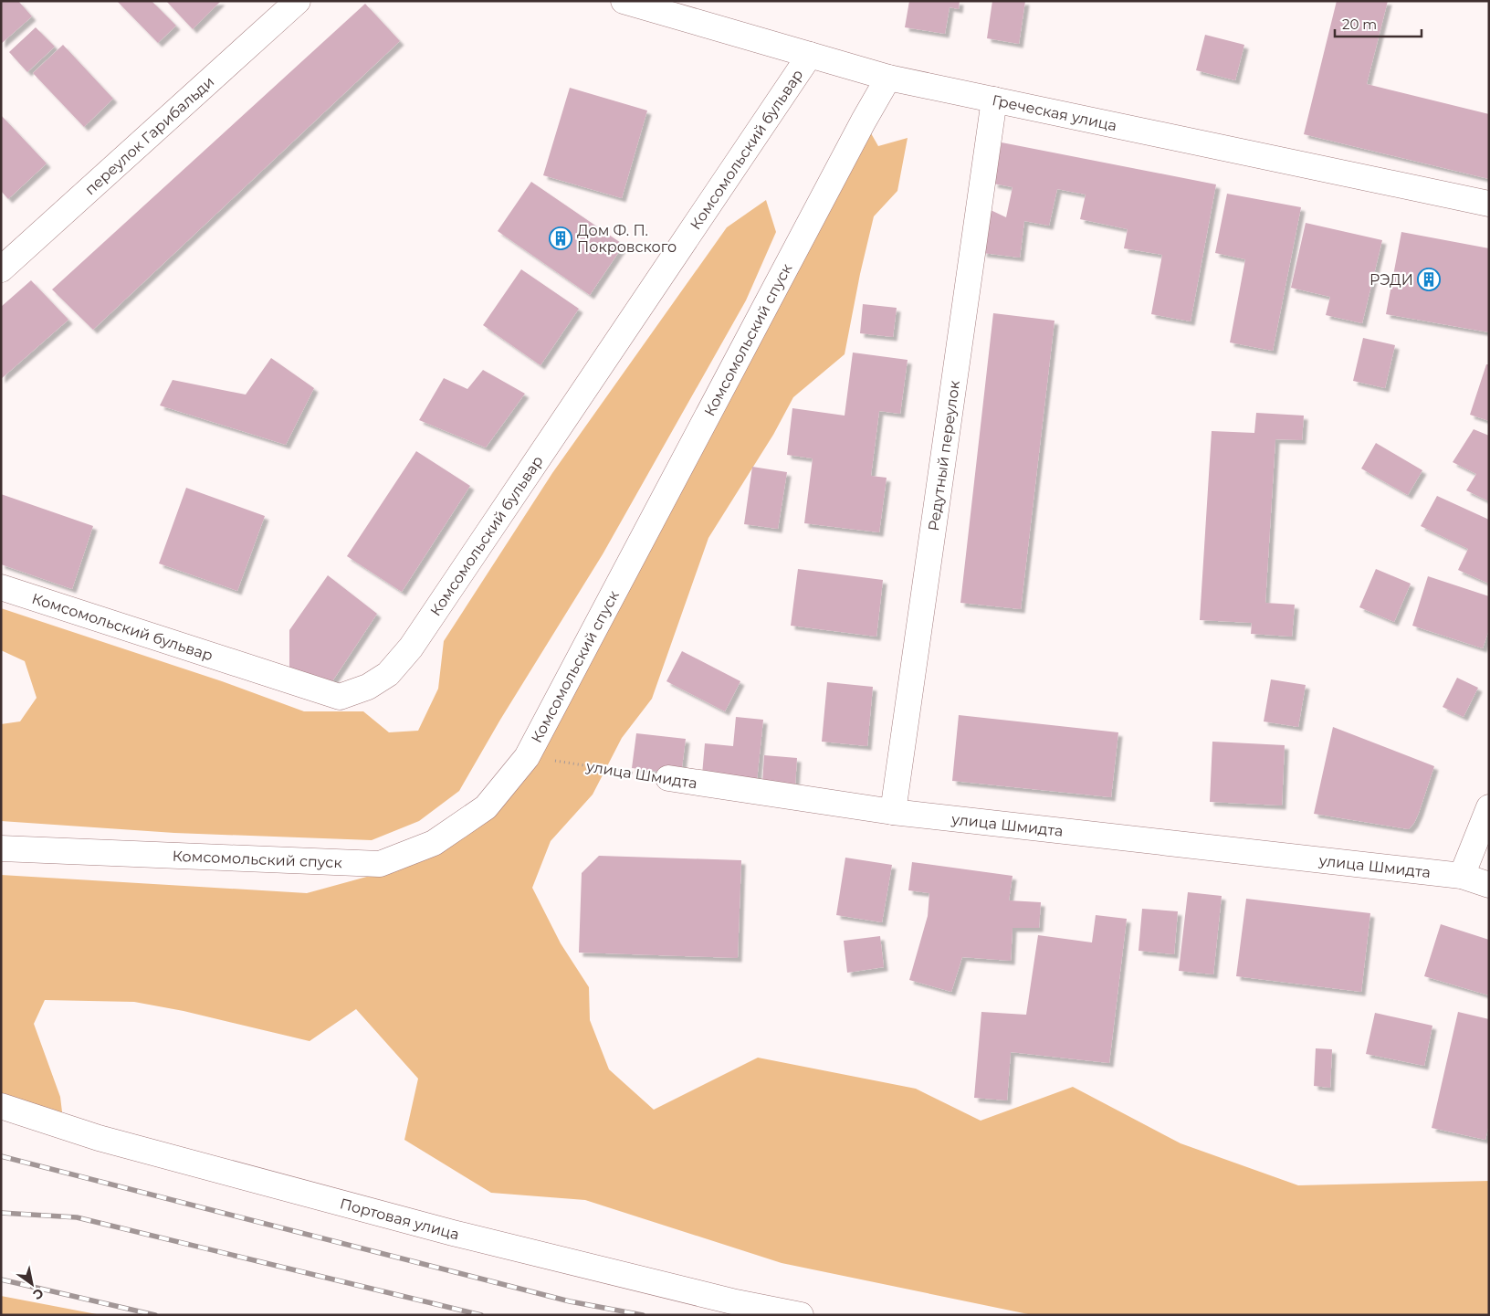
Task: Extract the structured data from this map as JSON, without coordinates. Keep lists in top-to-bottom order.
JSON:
{
  "streets": {
    "street": [
      "Греческая улица",
      "переулок Гарибальди",
      "Комсомольский бульвар",
      "Комсомольский спуск",
      "Редутный переулок",
      "улица Шмидта",
      "Портовая улица"
    ]
  },
  "crossings": [
    ["Греческая улица", "Комсомольский бульвар"],
    ["Греческая улица", "Комсомольский спуск"],
    ["Греческая улица", "Редутный переулок"],
    ["Комсомольский спуск", "улица Шмидта"],
    ["Редутный переулок", "улица Шмидта"]
  ],
  "places": {
    "building": ["Дом Ф. П. Покровского", "РЭДИ"]
  },
  "scale_bar": "20 m",
  "north": "bottom right"
}
